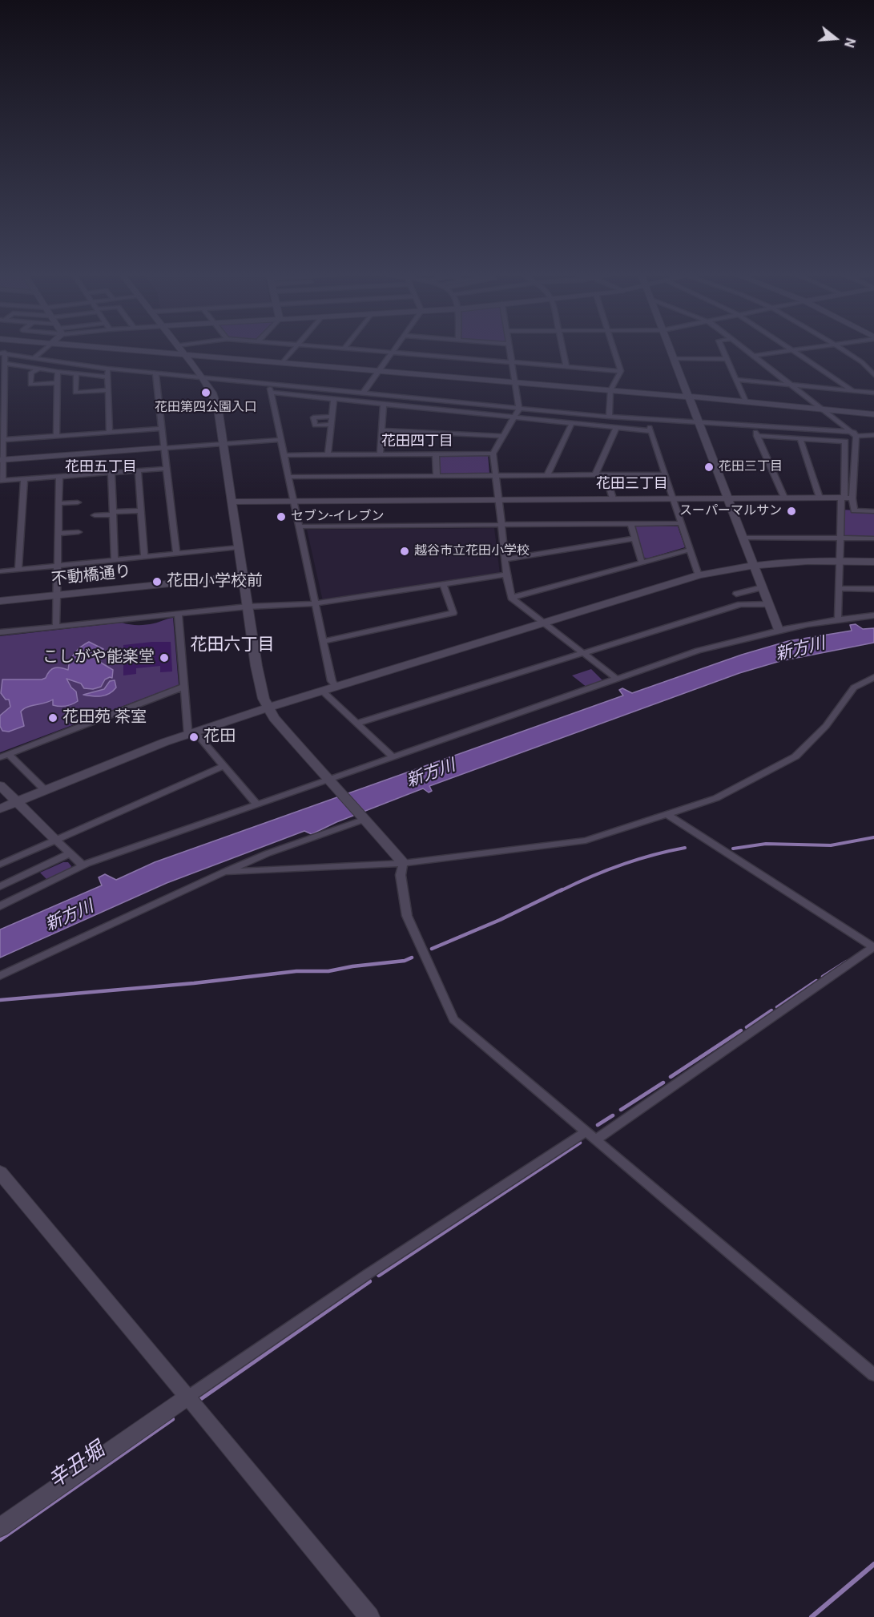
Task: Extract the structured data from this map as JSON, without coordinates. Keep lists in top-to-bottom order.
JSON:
{
  "streets": {
    "street": ["不動橋通り"]
  },
  "districts": [
    "花田四丁目",
    "花田五丁目",
    "花田三丁目",
    "花田六丁目"
  ],
  "water": ["新方川", "辛丑堀"],
  "places": [
    "花田第四公園入口",
    "花田三丁目",
    "スーパーマルサン",
    "セブン-イレブン",
    "越谷市立花田小学校",
    "花田小学校前",
    "こしがや能楽堂",
    "花田苑 茶室",
    "花田"
  ],
  "north": "right"
}
